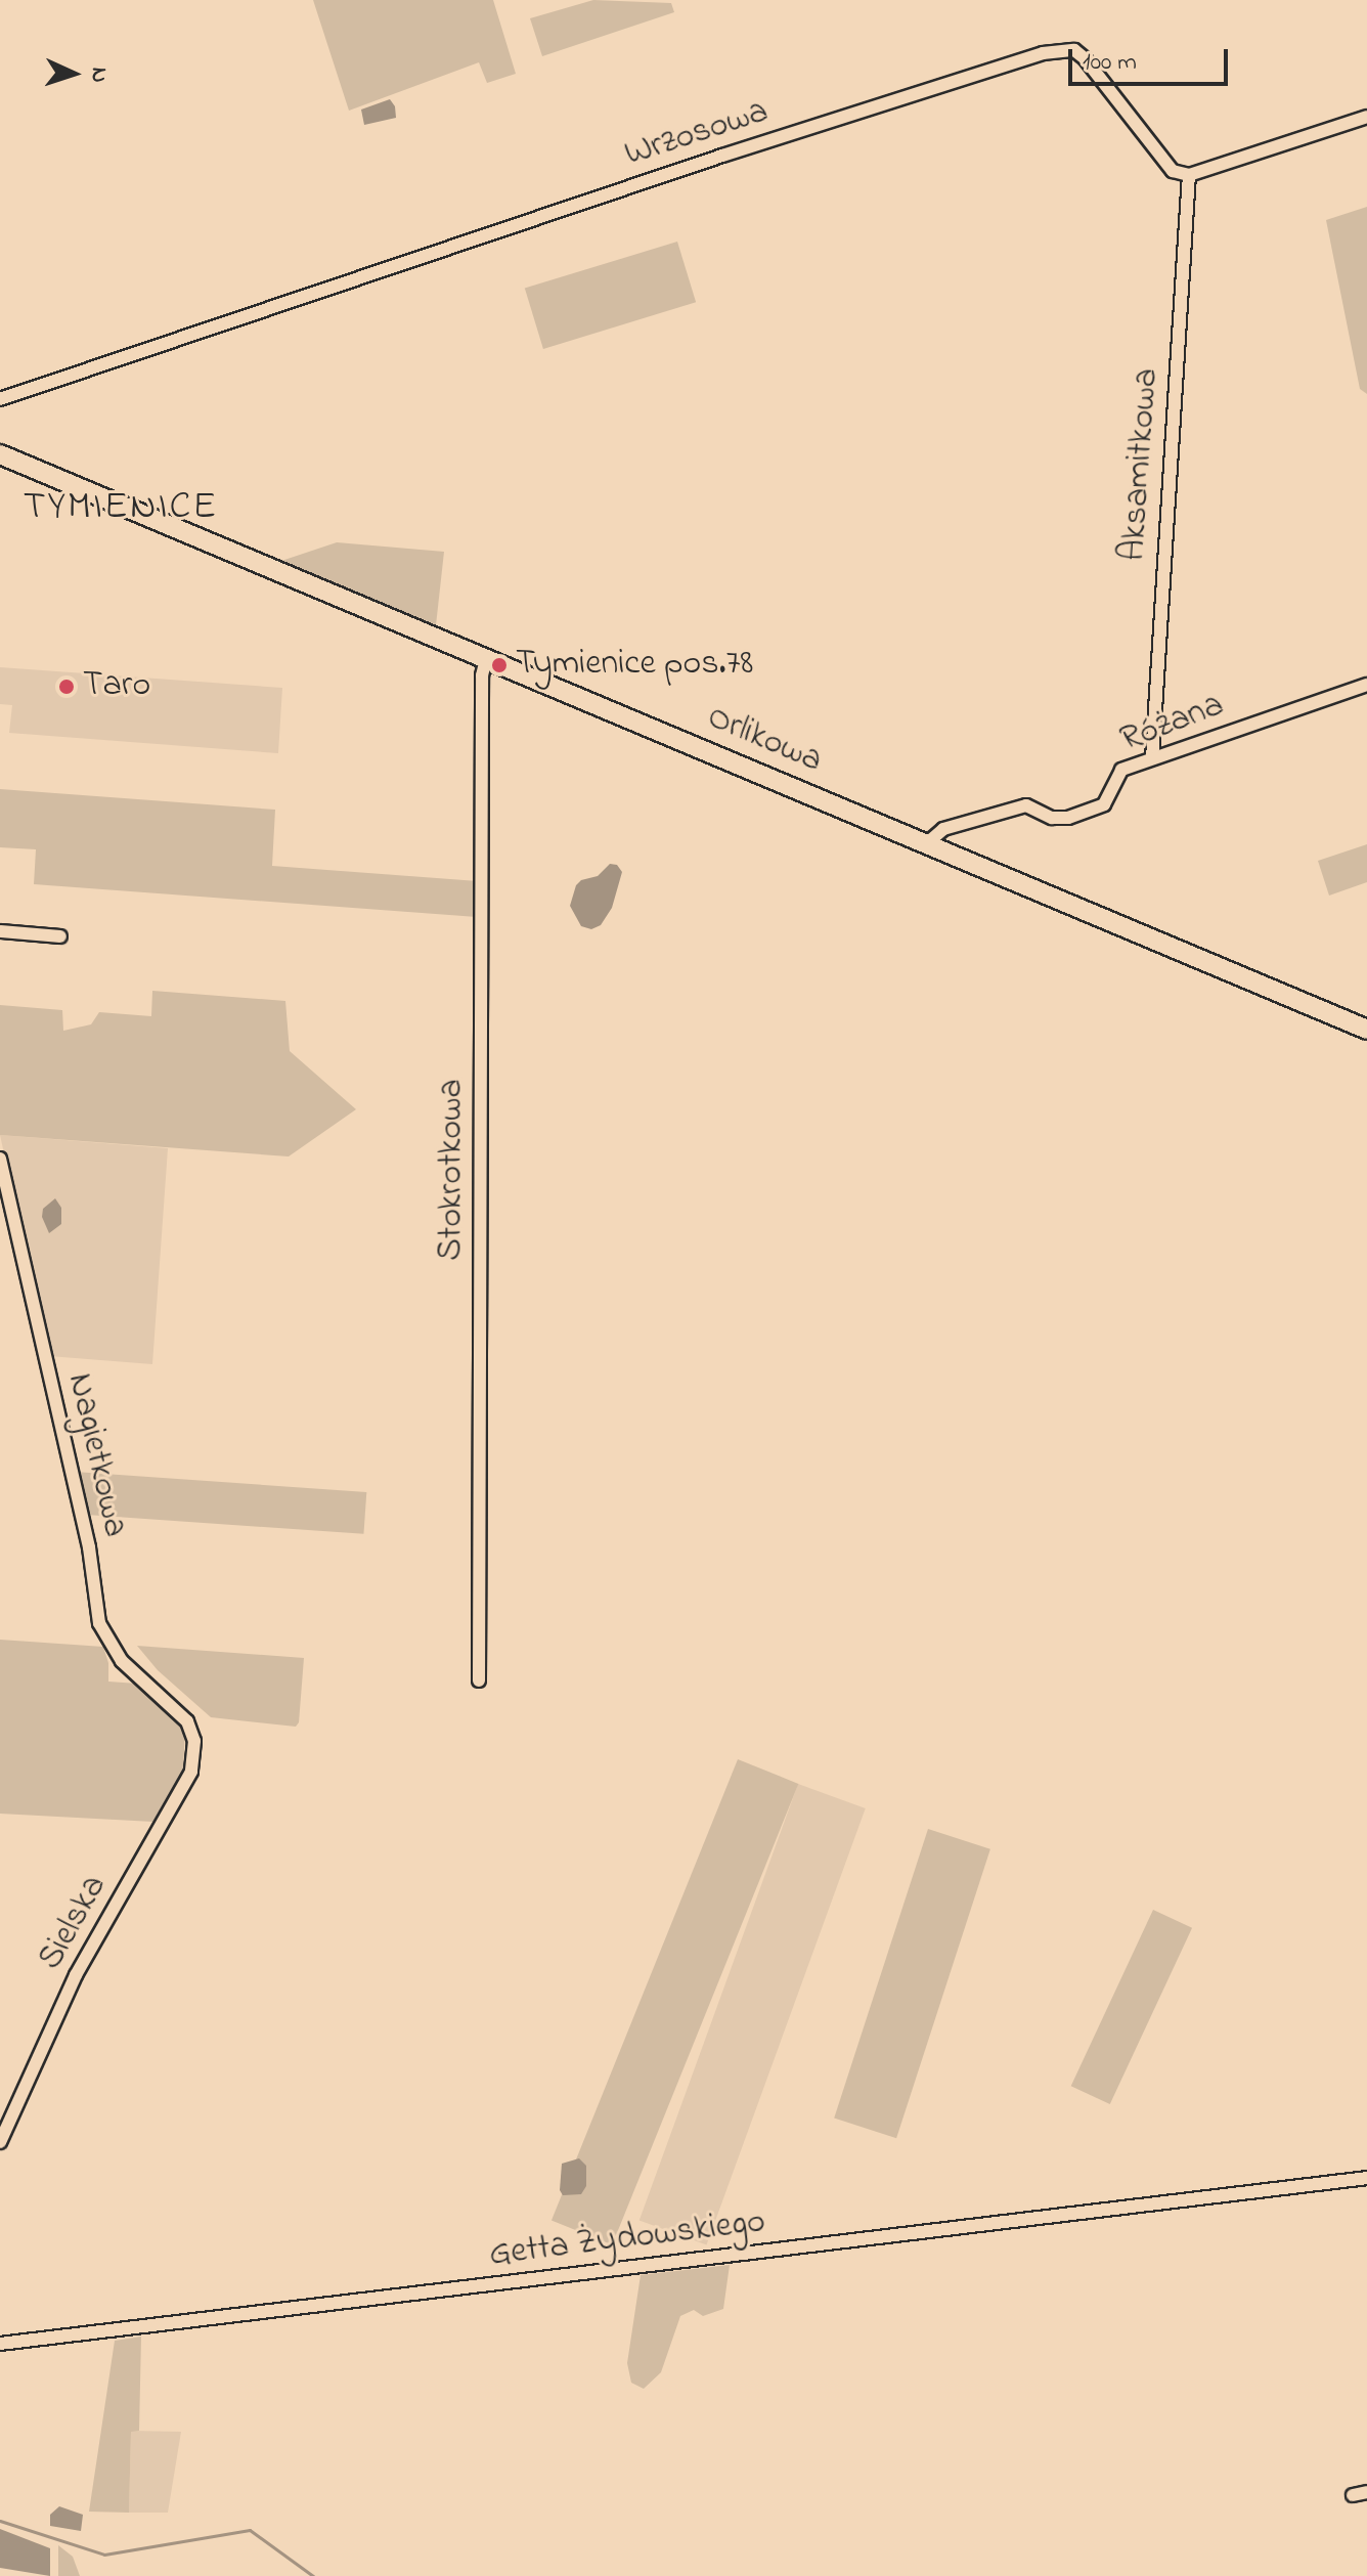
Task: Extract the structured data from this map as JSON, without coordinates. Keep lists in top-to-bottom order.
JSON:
{
  "streets": {
    "street": [
      "Wrzosowa",
      "Aksamitkowa",
      "Różana",
      "Orlikowa",
      "Stokrotkowa",
      "Nagietkowa",
      "Sielska",
      "Getta Żydowskiego"
    ]
  },
  "crossings": [
    ["Wrzosowa", "Aksamitkowa"],
    ["Aksamitkowa", "Różana"],
    ["Różana", "Orlikowa"],
    ["Orlikowa", "Stokrotkowa"],
    ["Nagietkowa", "Sielska"]
  ],
  "districts": ["TYMIENICE"],
  "places": ["Tymienice pos.78", "Taro"],
  "scale_bar": "100 m",
  "north": "right"
}
